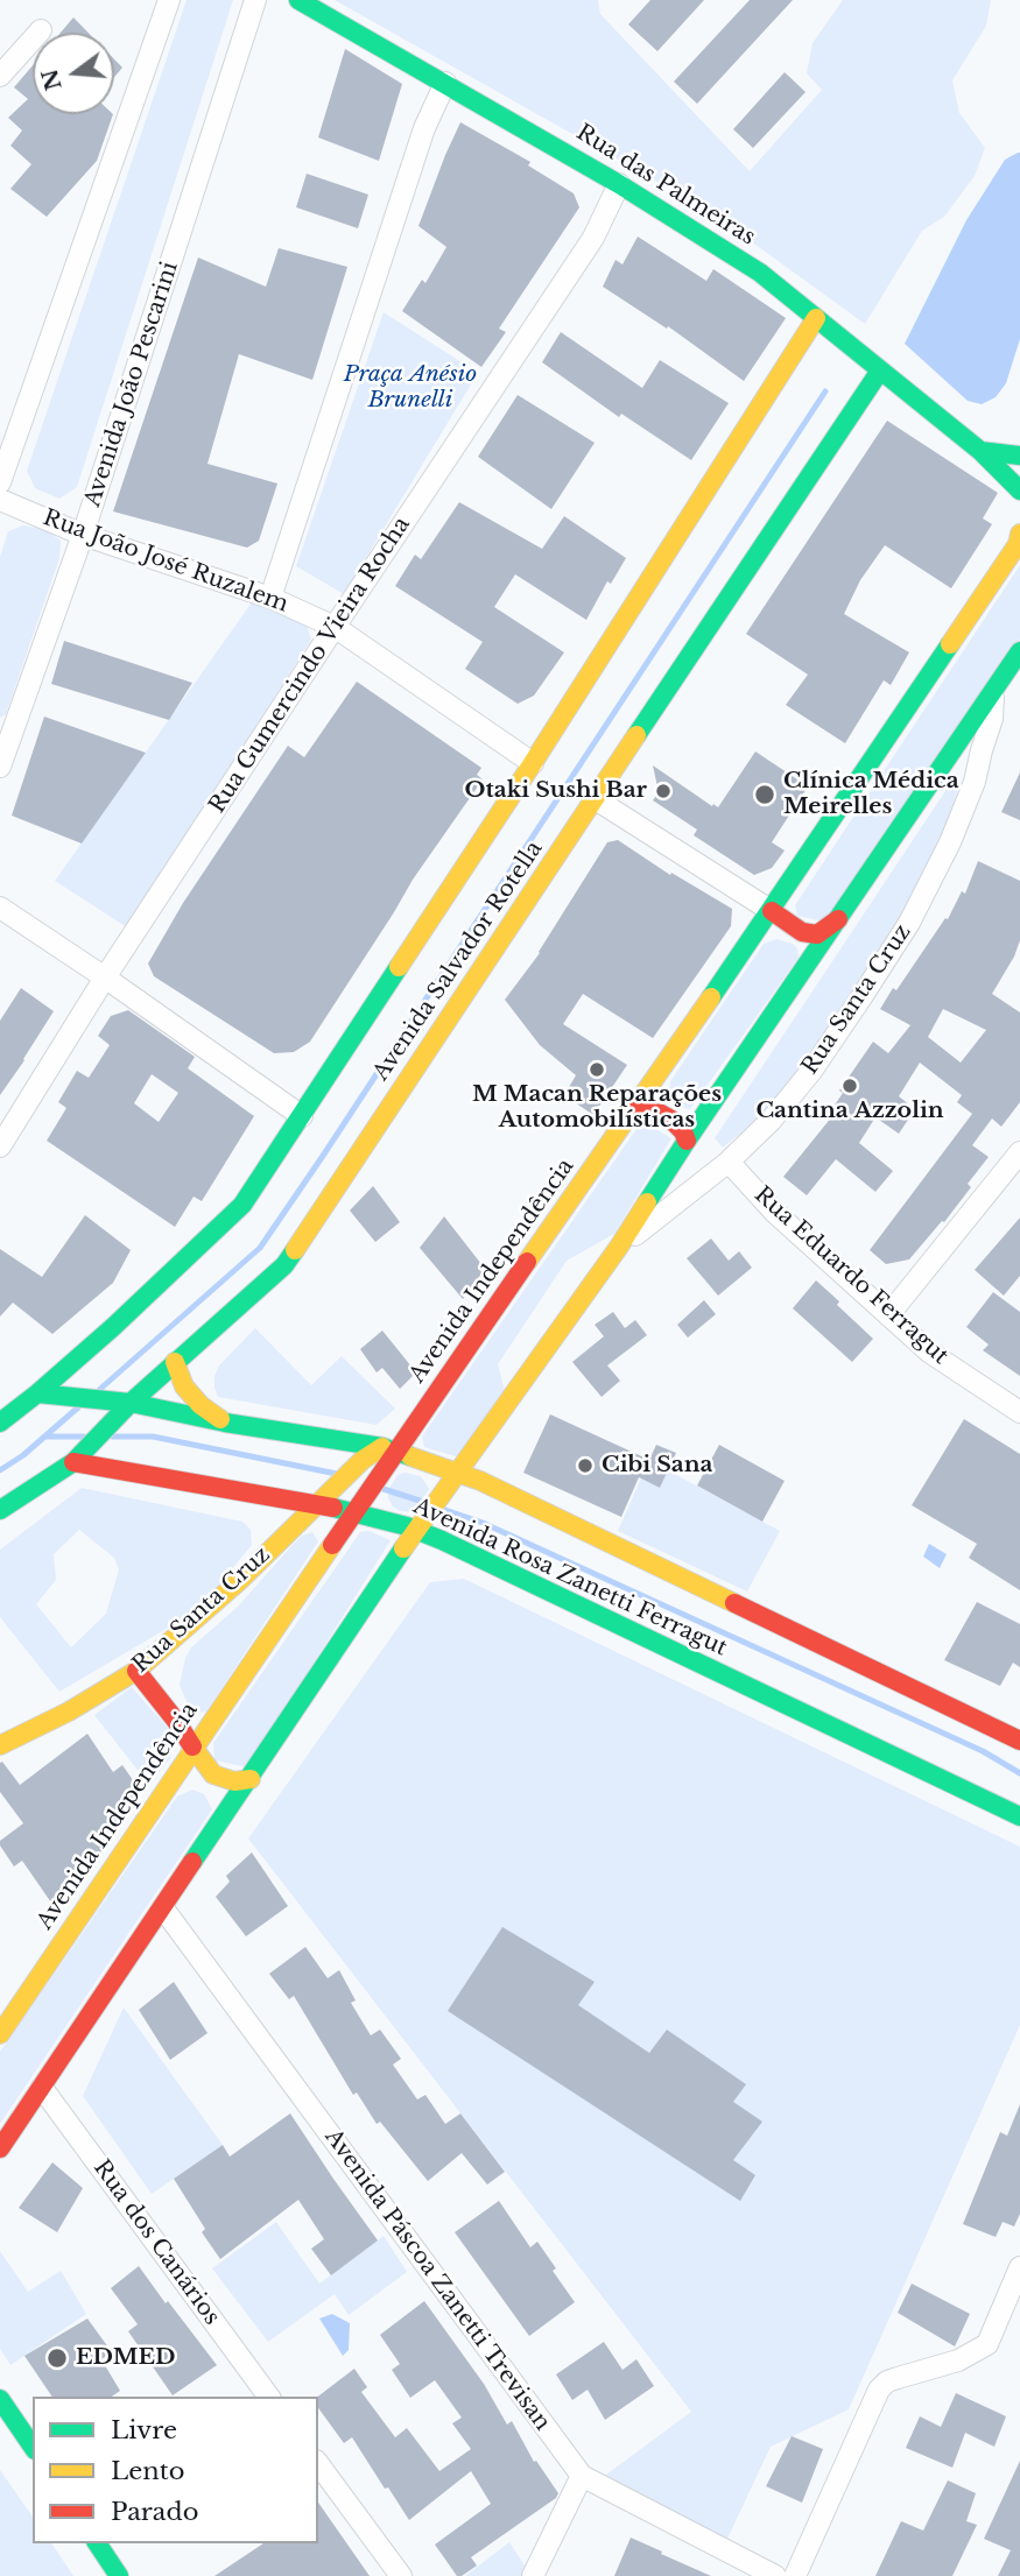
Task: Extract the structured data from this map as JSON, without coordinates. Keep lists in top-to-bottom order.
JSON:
{
  "streets": {
    "main road": [
      "Rua das Palmeiras",
      "Avenida Salvador Rotella",
      "Rua Santa Cruz",
      "Avenida Independência",
      "Avenida Rosa Zanetti Ferragut"
    ],
    "street": [
      "Avenida João Pescarini",
      "Rua João José Ruzalem",
      "Rua Gumercindo Vieira Rocha",
      "Rua Eduardo Ferragut",
      "Rua dos Canários",
      "Avenida Páscoa Zanetti Trevisan"
    ]
  },
  "crossings": [
    ["Rua das Palmeiras", "Rua Gumercindo Vieira Rocha"],
    ["Rua das Palmeiras", "Avenida Salvador Rotella"],
    ["Avenida João Pescarini", "Rua João José Ruzalem"],
    ["Rua João José Ruzalem", "Rua Gumercindo Vieira Rocha"],
    ["Rua João José Ruzalem", "Avenida Salvador Rotella"],
    ["Avenida Salvador Rotella", "Avenida Rosa Zanetti Ferragut"],
    ["Rua Santa Cruz", "Avenida Independência"],
    ["Rua Santa Cruz", "Rua Eduardo Ferragut"],
    ["Rua Santa Cruz", "Avenida Rosa Zanetti Ferragut"],
    ["Avenida Independência", "Avenida Rosa Zanetti Ferragut"]
  ],
  "parks": ["Praça Anésio Brunelli"],
  "places": [
    "Otaki Sushi Bar",
    "Clínica Médica Meirelles",
    "M Macan Reparações Automobilísticas",
    "Cantina Azzolin",
    "Cibi Sana",
    "EDMED"
  ],
  "legend": ["Livre", "Lento", "Parado"],
  "north": "left"
}
